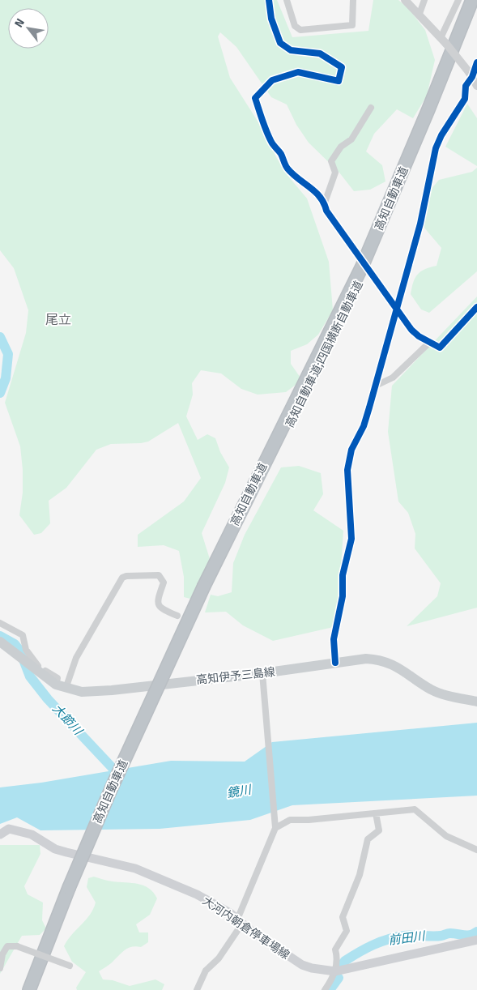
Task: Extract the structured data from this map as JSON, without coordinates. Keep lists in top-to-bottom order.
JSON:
{
  "streets": {
    "highway": ["高知自動車道", "高知自動車道;四国横断自動車道"],
    "main road": ["高知伊予三島線", "大河内朝倉停車場線"]
  },
  "crossings": [
    ["高知自動車道", "高知自動車道;四国横断自動車道"]
  ],
  "districts": ["尾立"],
  "water": ["大節川", "鏡川", "前田川"],
  "north": "top left"
}
